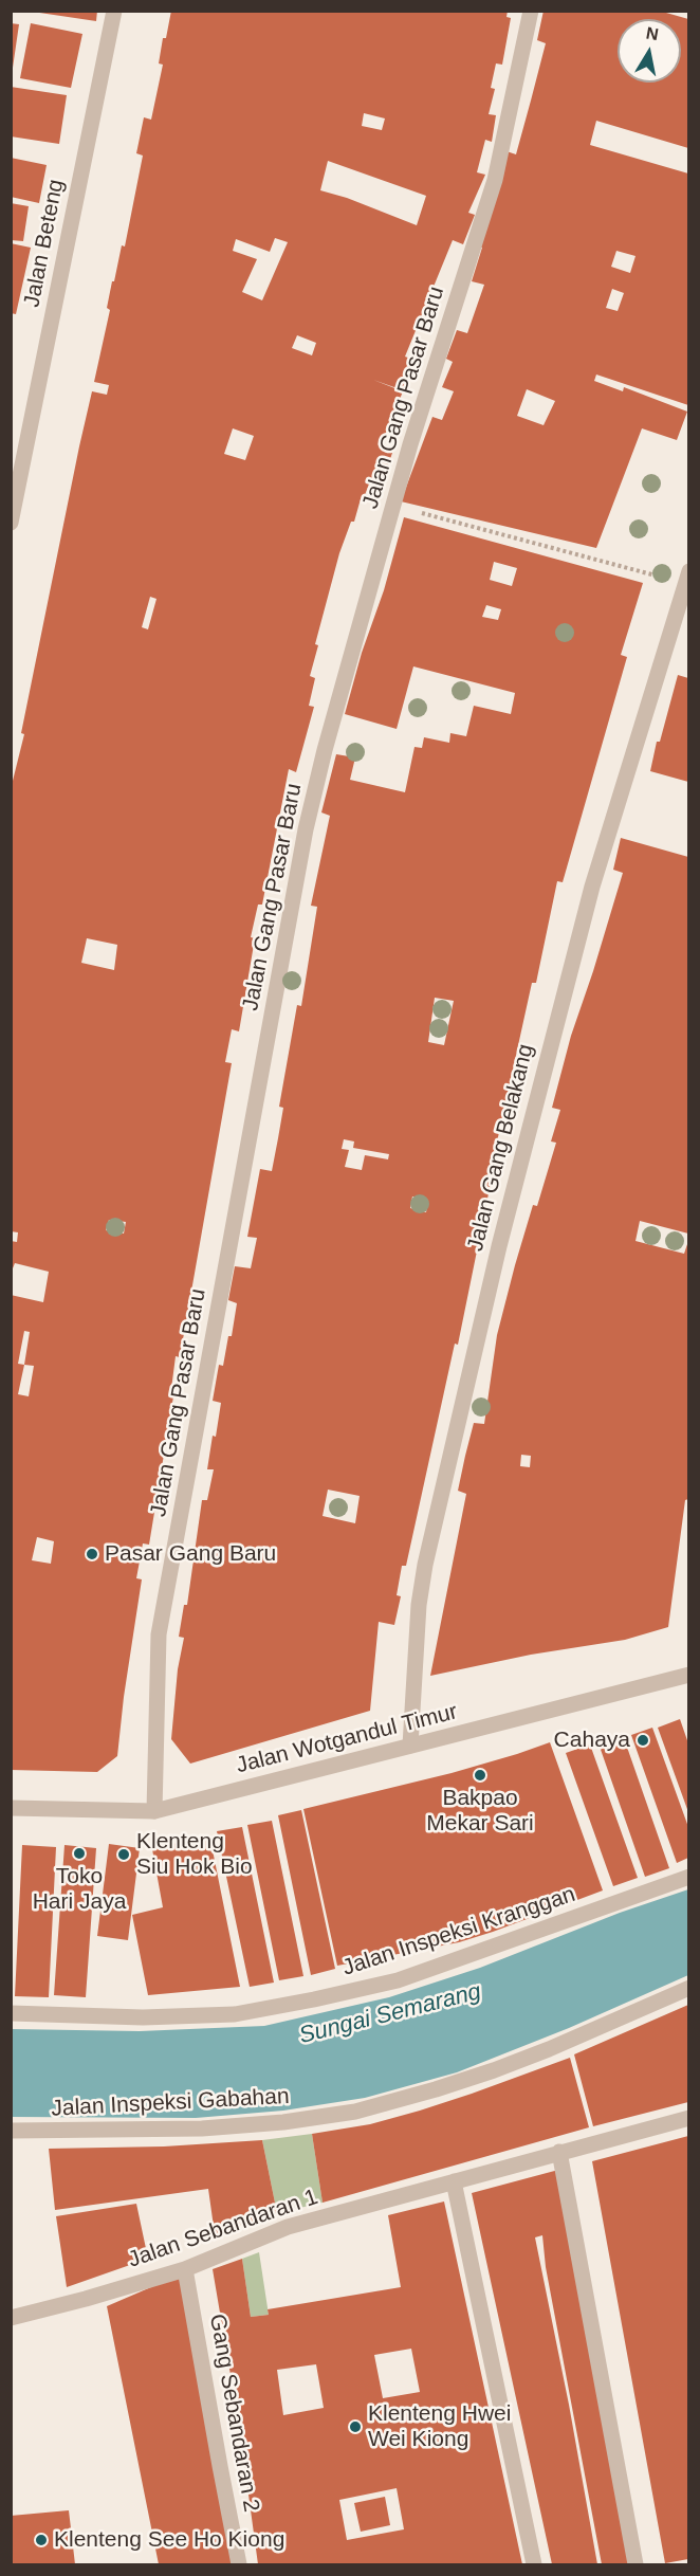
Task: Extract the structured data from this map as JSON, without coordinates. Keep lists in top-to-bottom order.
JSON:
{
  "streets": {
    "street": [
      "Jalan Beteng",
      "Jalan Gang Pasar Baru",
      "Jalan Gang Belakang",
      "Jalan Wotgandul Timur",
      "Jalan Inspeksi Kranggan",
      "Jalan Inspeksi Gabahan",
      "Jalan Sebandaran 1",
      "Gang Sebandaran 2"
    ]
  },
  "crossings": [
    ["Jalan Gang Pasar Baru", "Jalan Wotgandul Timur"],
    ["Jalan Gang Belakang", "Jalan Wotgandul Timur"],
    ["Jalan Sebandaran 1", "Gang Sebandaran 2"]
  ],
  "water": ["Sungai Semarang"],
  "places": [
    "Pasar Gang Baru",
    "Cahaya",
    "Bakpao Mekar Sari",
    "Toko Hari Jaya",
    "Klenteng Siu Hok Bio",
    "Klenteng Hwei Wei Kiong",
    "Klenteng See Ho Kiong"
  ],
  "north": "top"
}
